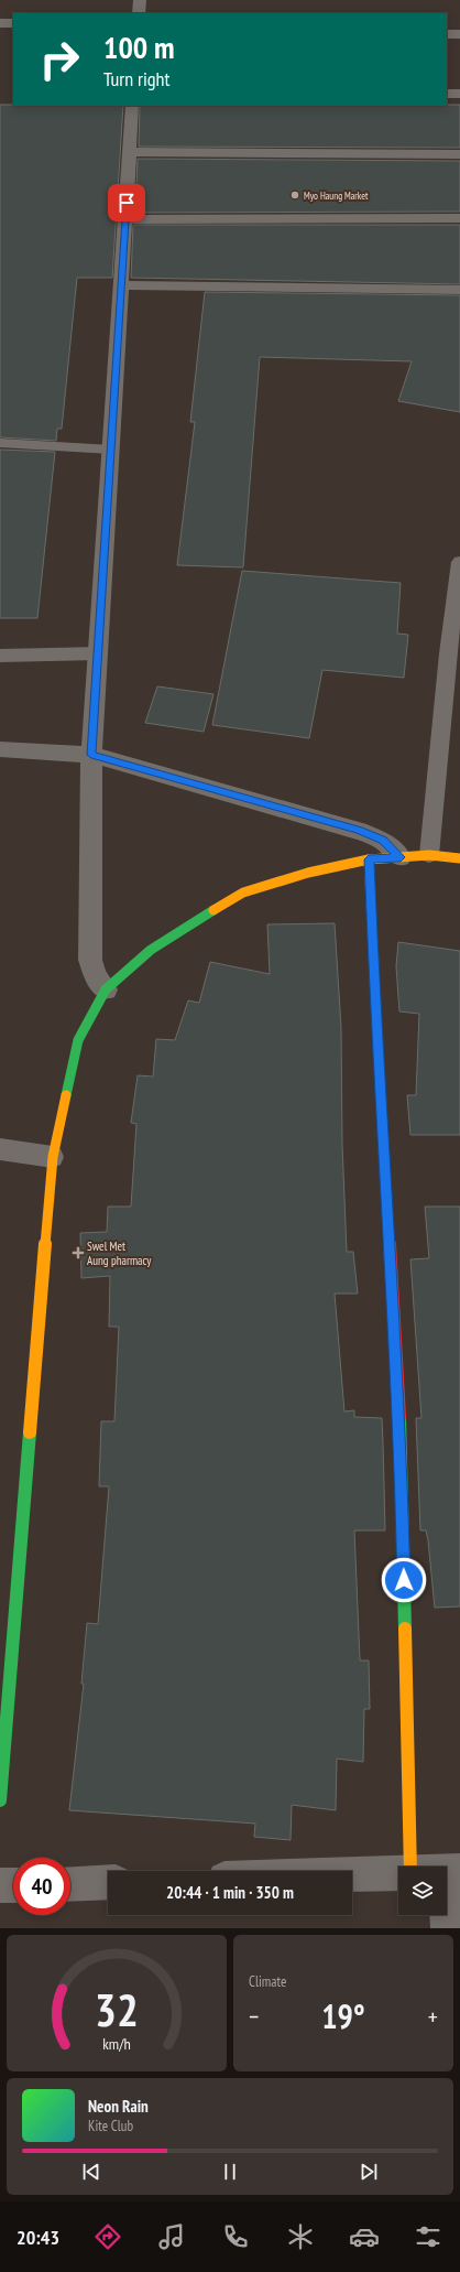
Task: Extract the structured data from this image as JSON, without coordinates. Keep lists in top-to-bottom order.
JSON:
{
  "places": {
    "other": ["Myo Haung Market"],
    "health": ["Swel Met Aung pharmacy"]
  },
  "page": {
    "turn": ["100 m", "Turn right"],
    "limit": "40",
    "trip": "20:44 · 1 min · 350 m",
    "tile": "Climate",
    "heat": ["−", "19°", "+"],
    "song": ["Neon Rain", "Kite Club"],
    "tabs": "20:43",
    "gauge": ["32", "km/h"]
  }
}
